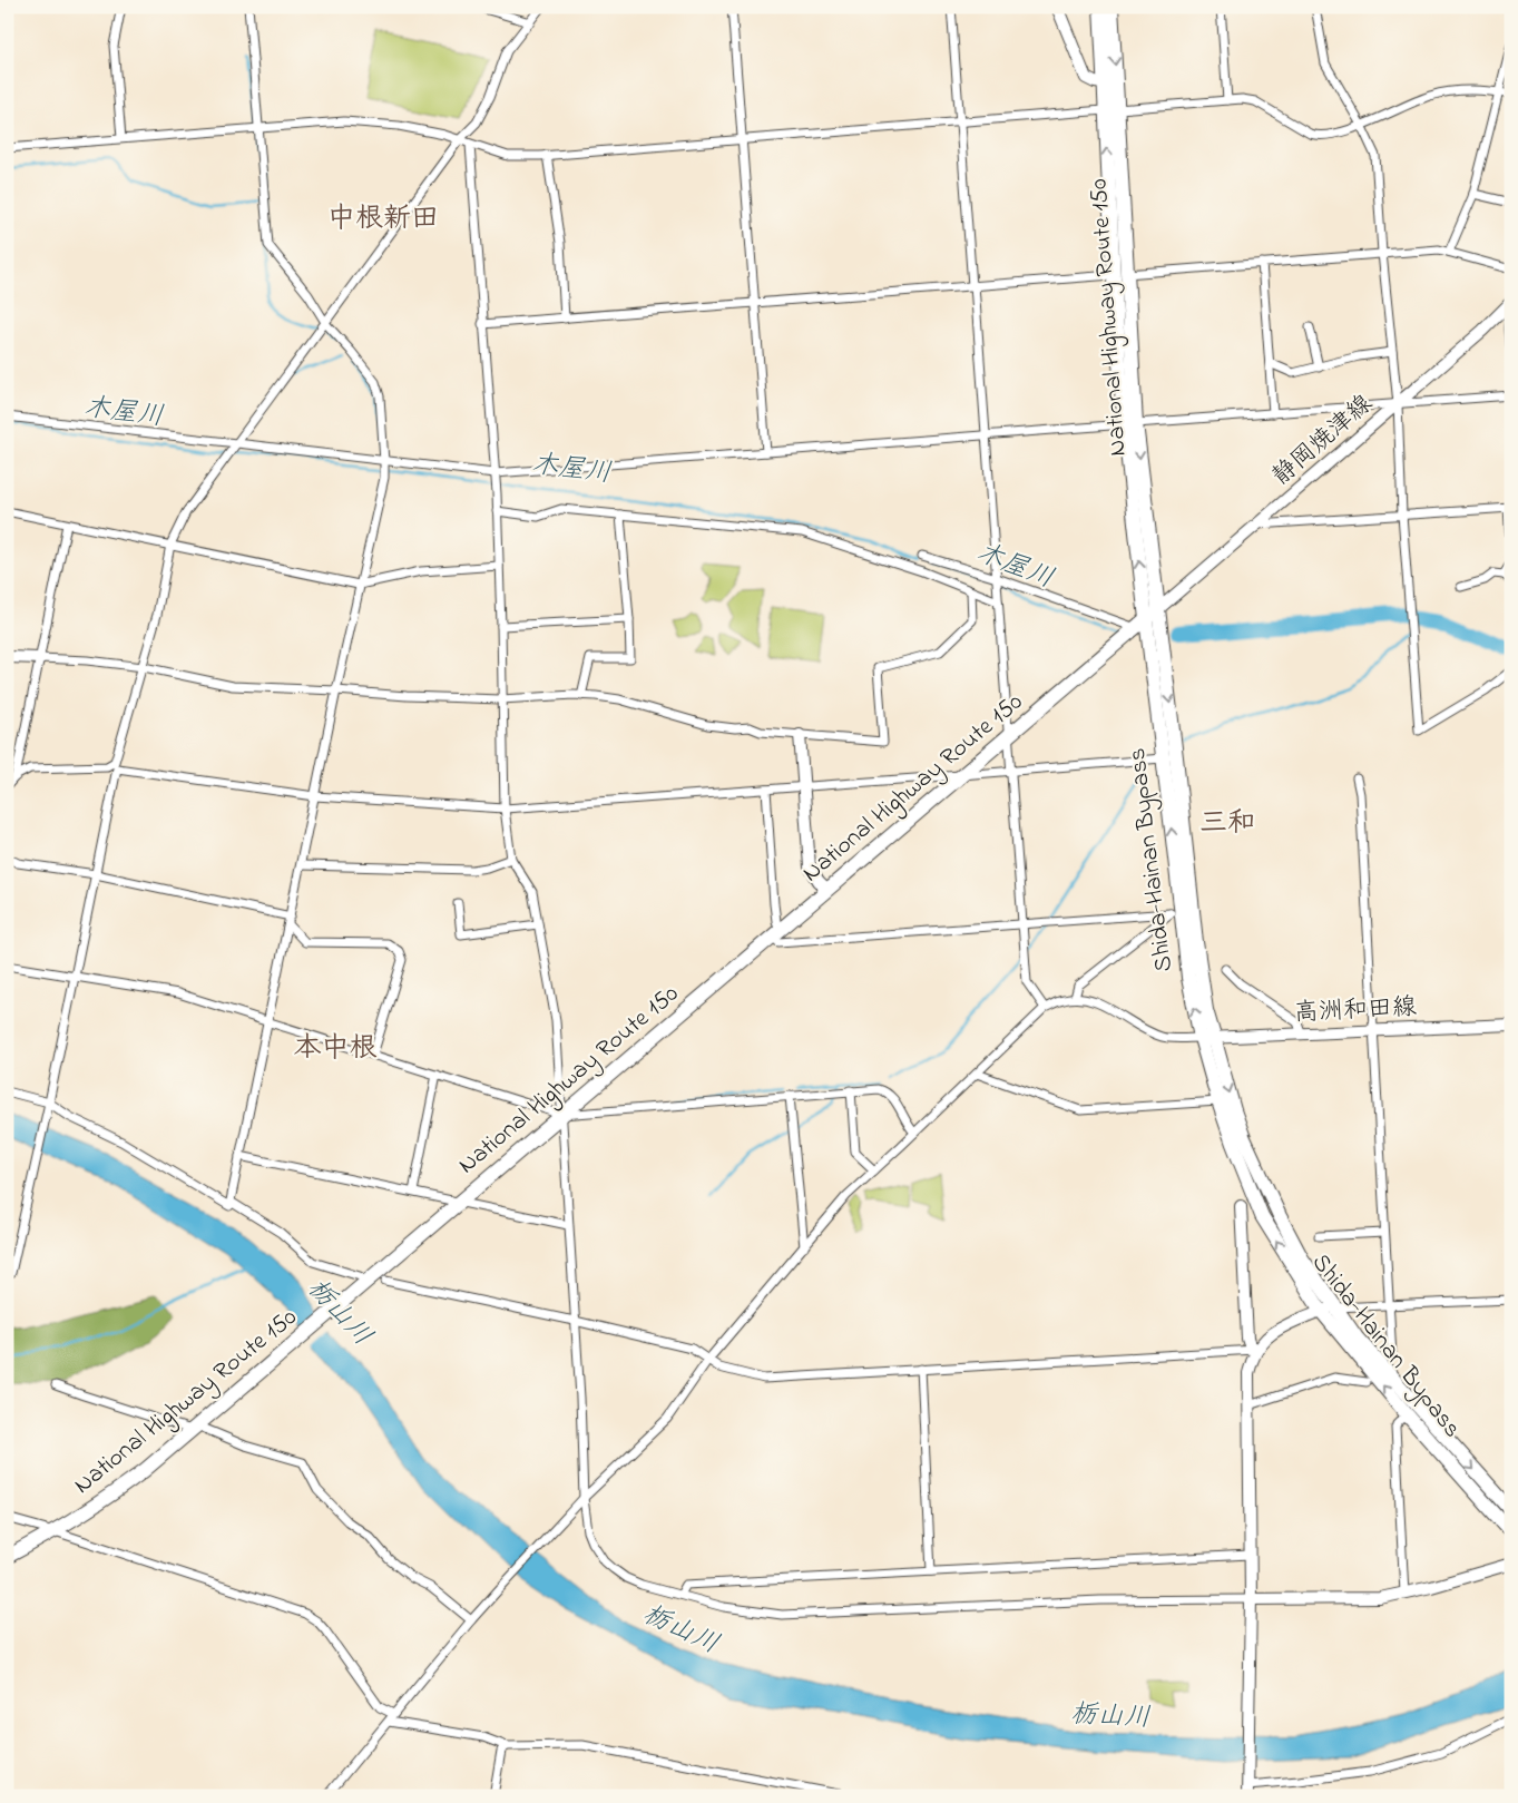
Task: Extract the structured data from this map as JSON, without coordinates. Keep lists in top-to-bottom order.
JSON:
{
  "streets": {
    "highway": ["National Highway Route 150", "Shida-Hainan Bypass"],
    "street": ["静岡焼津線", "高洲和田線"]
  },
  "crossings": [
    ["National Highway Route 150", "静岡焼津線"],
    ["National Highway Route 150", "Shida-Hainan Bypass"],
    ["静岡焼津線", "Shida-Hainan Bypass"],
    ["Shida-Hainan Bypass", "高洲和田線"]
  ],
  "districts": ["中根新田", "三和", "本中根"],
  "water": ["木屋川", "栃山川"]
}
